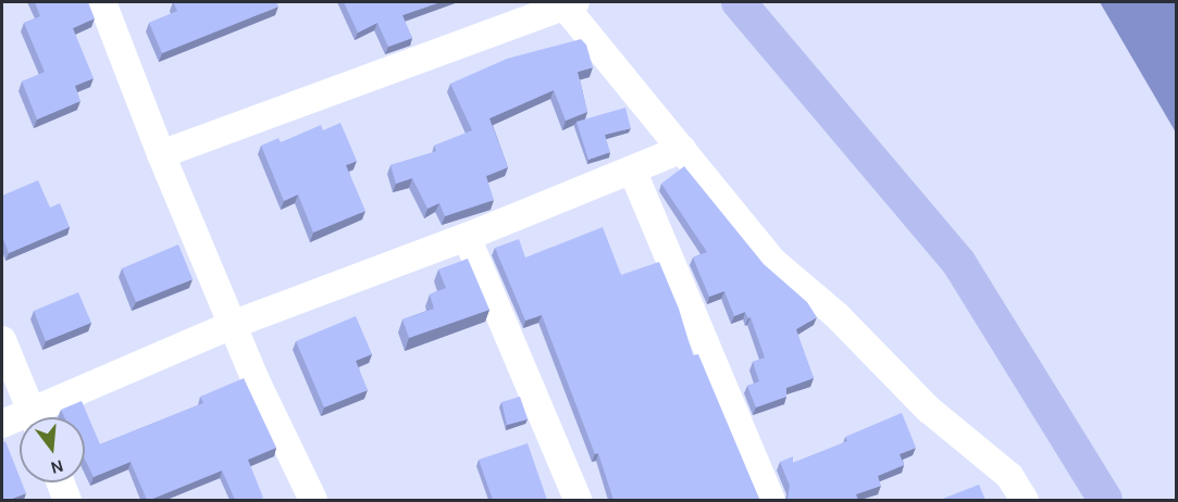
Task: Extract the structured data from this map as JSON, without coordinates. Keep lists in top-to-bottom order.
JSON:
{
  "north": "bottom"
}
